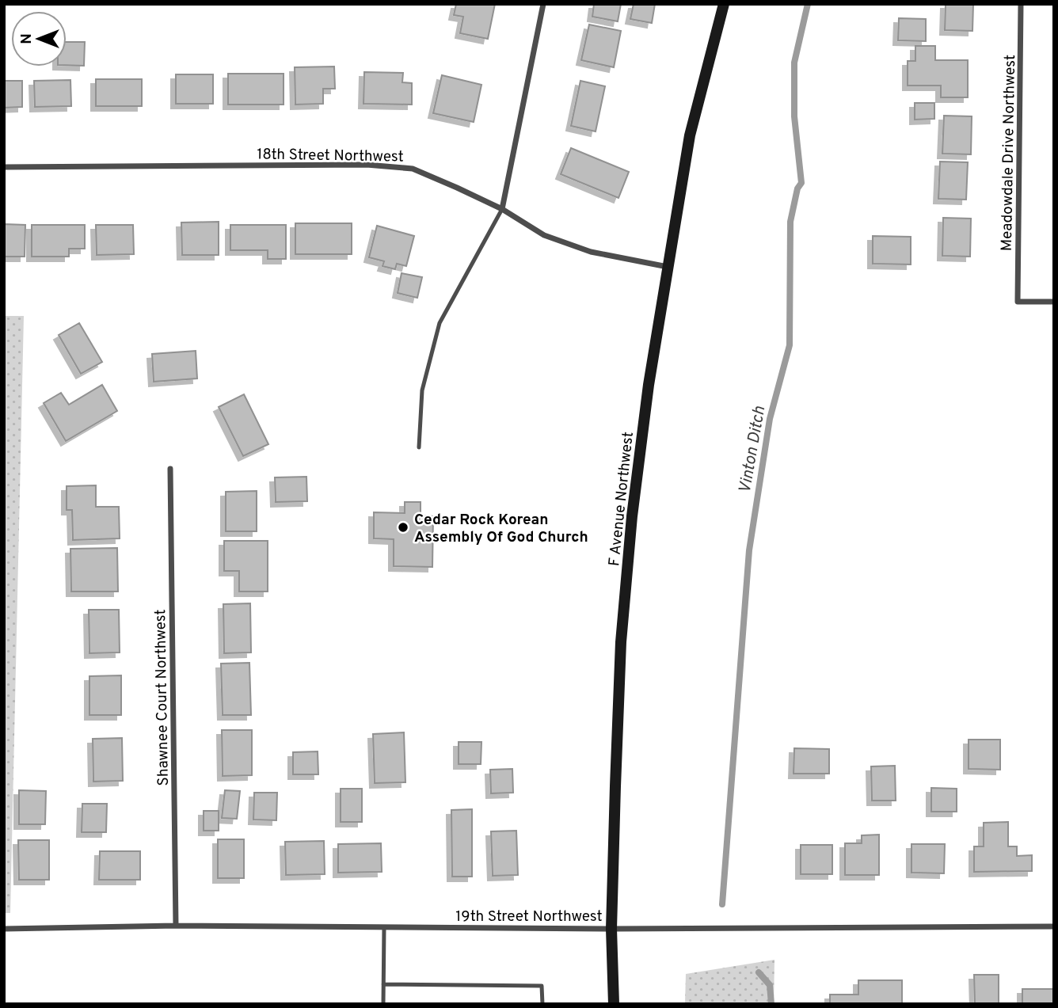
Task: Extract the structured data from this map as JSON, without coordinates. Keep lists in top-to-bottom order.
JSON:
{
  "streets": {
    "main road": ["F Avenue Northwest"],
    "street": [
      "Meadowdale Drive Northwest",
      "18th Street Northwest",
      "Shawnee Court Northwest",
      "19th Street Northwest"
    ]
  },
  "crossings": [
    ["18th Street Northwest", "F Avenue Northwest"],
    ["F Avenue Northwest", "19th Street Northwest"],
    ["Shawnee Court Northwest", "19th Street Northwest"]
  ],
  "water": ["Vinton Ditch"],
  "places": ["Cedar Rock Korean Assembly Of God Church"],
  "north": "left"
}
